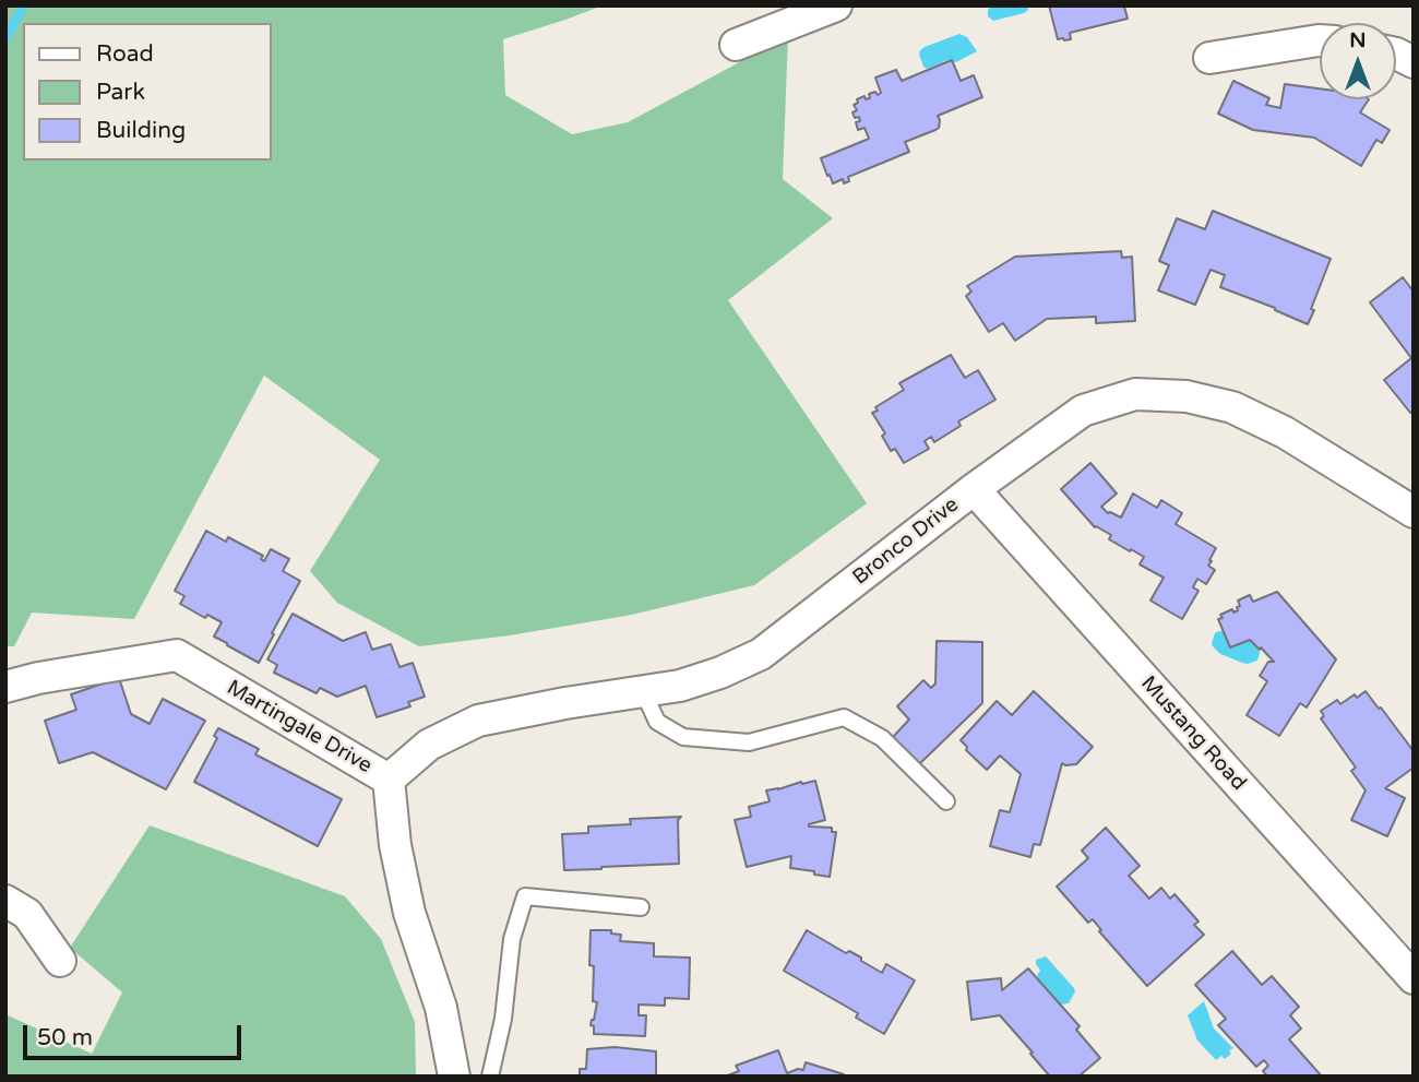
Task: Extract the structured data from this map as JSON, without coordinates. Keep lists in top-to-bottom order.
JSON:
{
  "streets": {
    "street": ["Bronco Drive", "Martingale Drive", "Mustang Road"]
  },
  "crossings": [
    ["Bronco Drive", "Martingale Drive"],
    ["Bronco Drive", "Mustang Road"]
  ],
  "legend": ["Road", "Park", "Building"],
  "scale_bar": "50 m",
  "north": "top"
}
